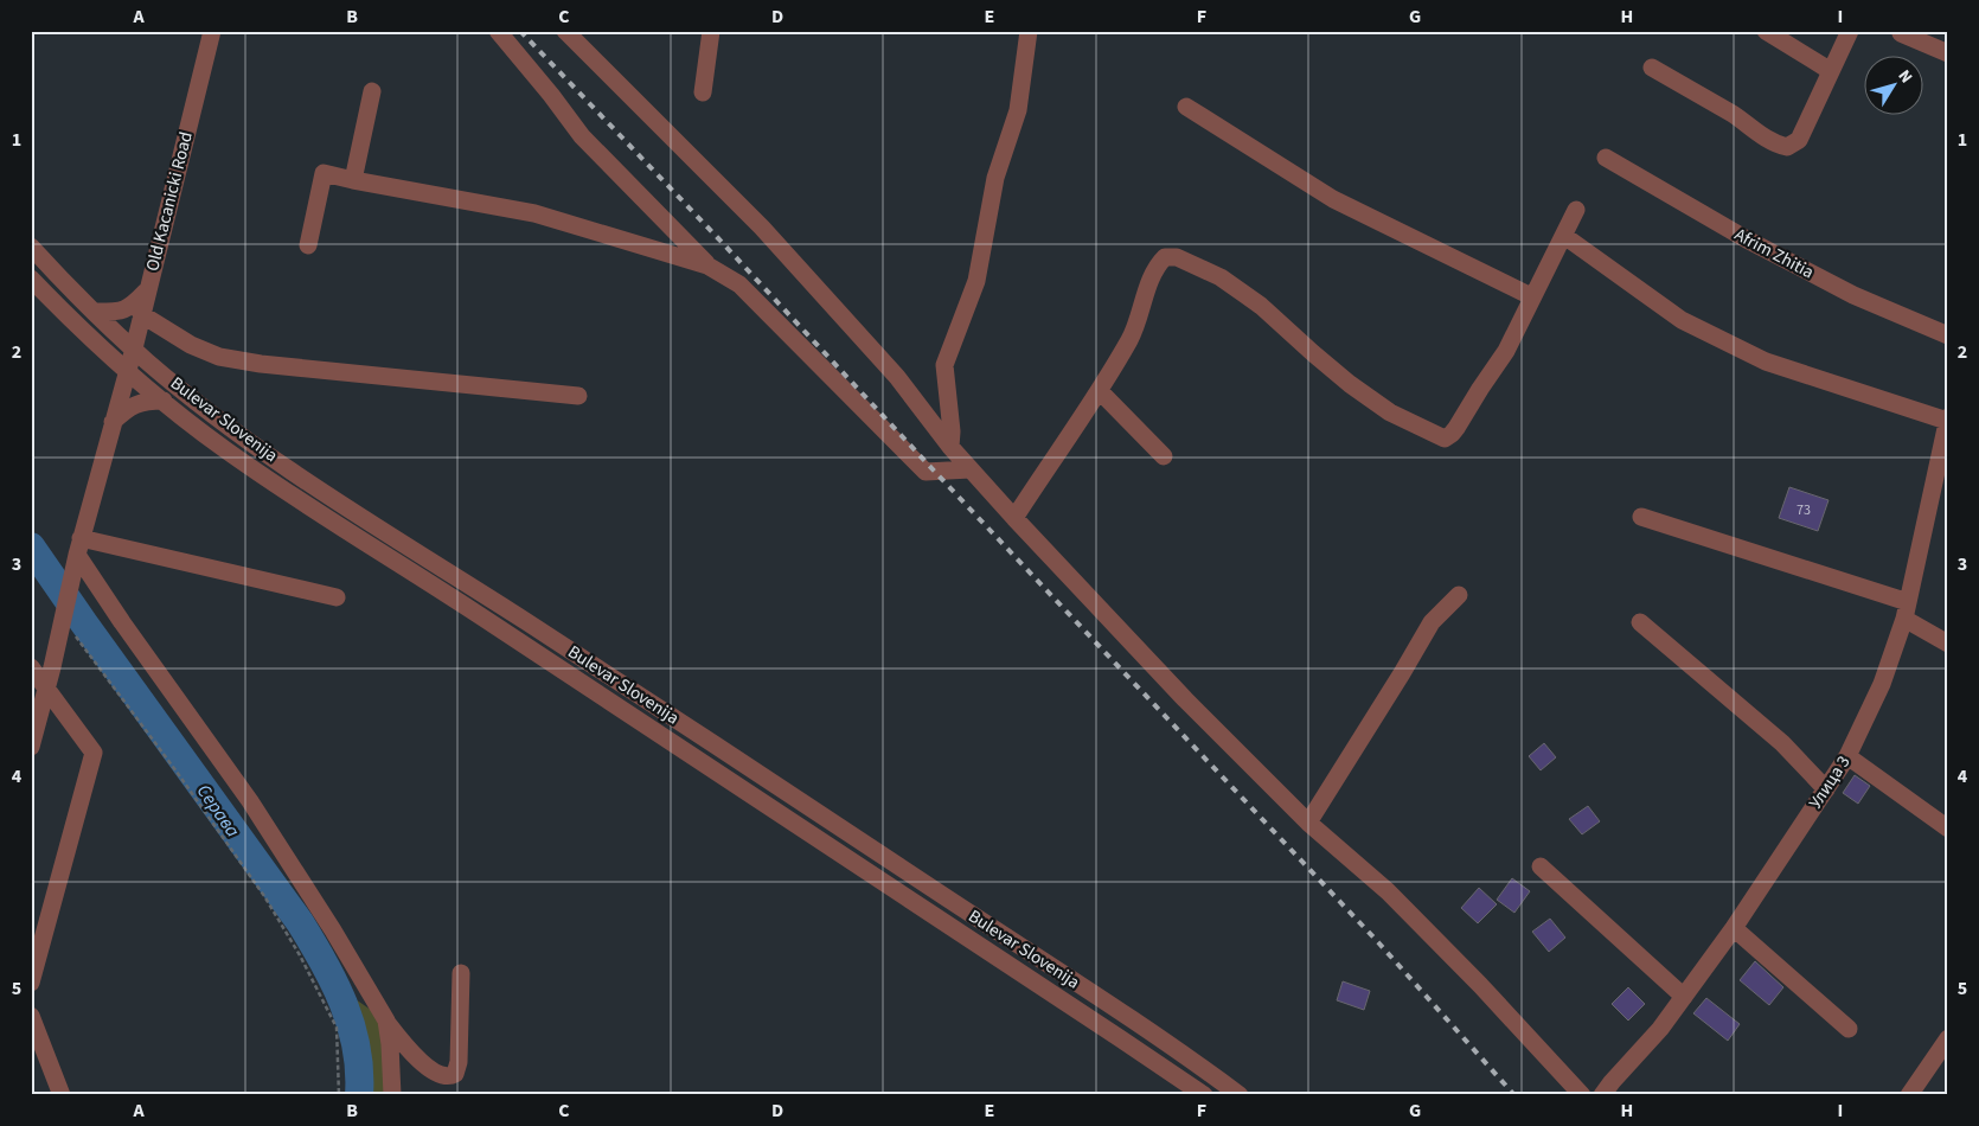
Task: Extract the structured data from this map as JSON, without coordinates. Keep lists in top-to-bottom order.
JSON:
{
  "streets": {
    "street": [
      "Old Kacanicki Road",
      "Afrim Zhitia",
      "Bulevar Slovenija",
      "Улица 3"
    ]
  },
  "crossings": [
    ["Old Kacanicki Road", "Bulevar Slovenija"]
  ],
  "water": ["Серава"],
  "house_numbers": ["73"],
  "north": "top right",
  "grid": {
    "columns": [
      "A",
      "B",
      "C",
      "D",
      "E",
      "F",
      "G",
      "H",
      "I"
    ],
    "rows": [
      "1",
      "2",
      "3",
      "4",
      "5"
    ]
  }
}
